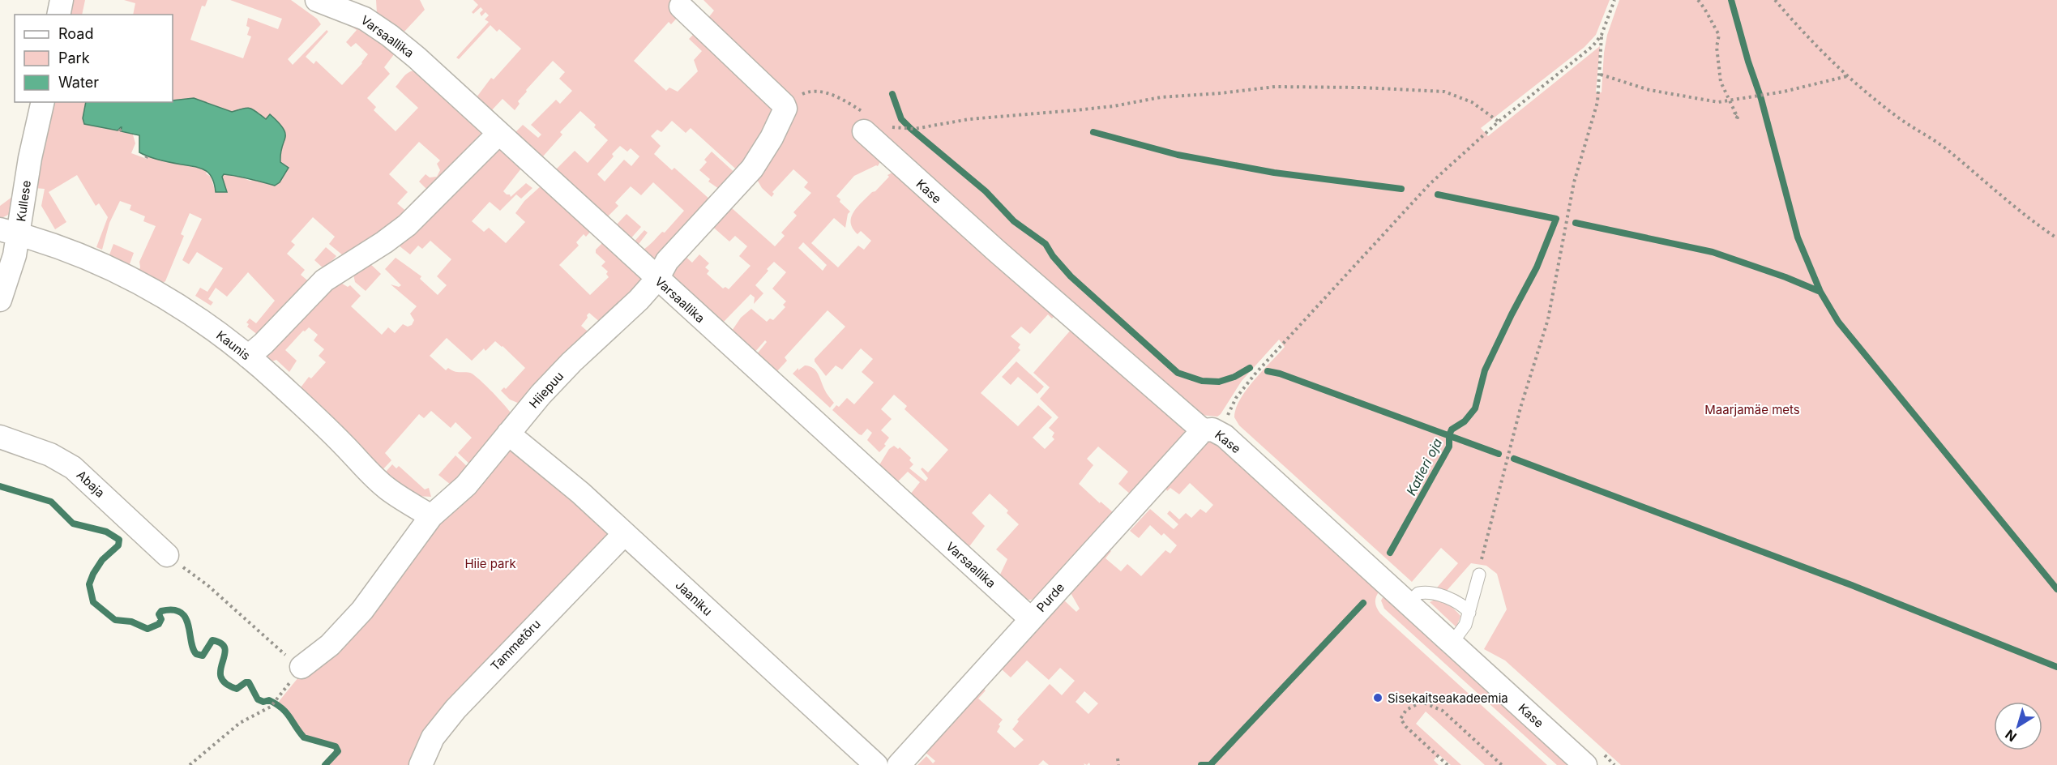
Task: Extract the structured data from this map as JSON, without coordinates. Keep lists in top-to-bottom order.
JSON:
{
  "streets": {
    "street": [
      "Varsaallika",
      "Kase",
      "Kullese",
      "Kaunis",
      "Hiiepuu",
      "Abaja",
      "Purde",
      "Jaaniku",
      "Tammetõru"
    ]
  },
  "crossings": [
    ["Varsaallika", "Hiiepuu"],
    ["Varsaallika", "Purde"],
    ["Kase", "Purde"],
    ["Kullese", "Kaunis"],
    ["Kaunis", "Hiiepuu"],
    ["Hiiepuu", "Jaaniku"],
    ["Jaaniku", "Tammetõru"]
  ],
  "water": ["Katleri oja"],
  "parks": ["Maarjamäe mets", "Hiie park"],
  "places": ["Sisekaitseakadeemia"],
  "legend": ["Road", "Park", "Water"],
  "north": "bottom left"
}
